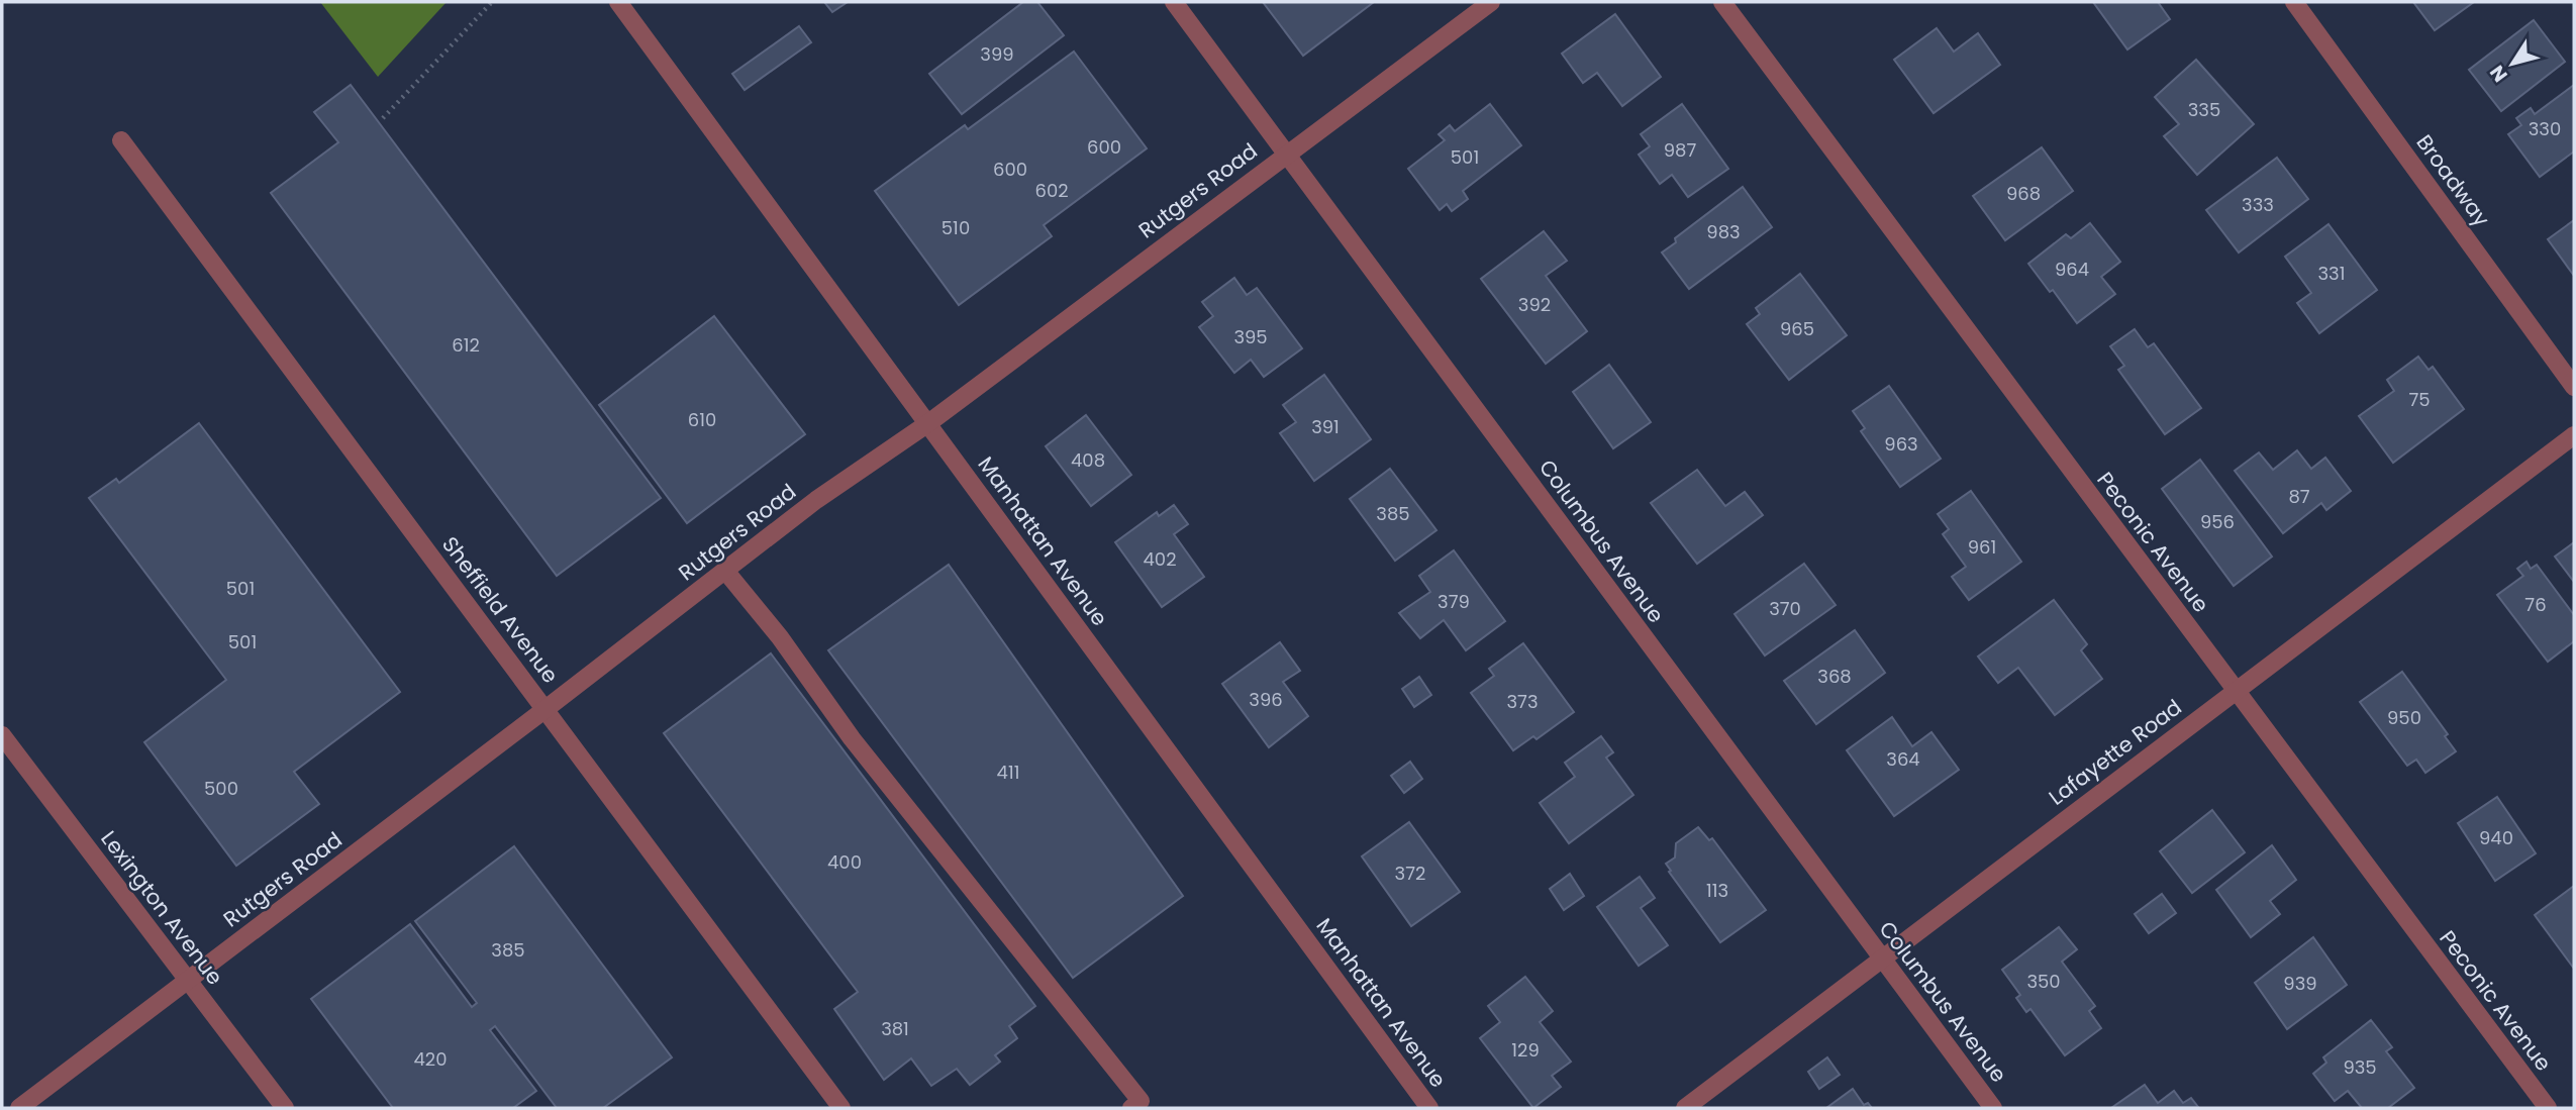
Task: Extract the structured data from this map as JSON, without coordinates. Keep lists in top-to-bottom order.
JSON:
{
  "streets": {
    "street": [
      "Broadway",
      "Rutgers Road",
      "Manhattan Avenue",
      "Columbus Avenue",
      "Peconic Avenue",
      "Sheffield Avenue",
      "Lafayette Road",
      "Lexington Avenue"
    ]
  },
  "crossings": [
    ["Rutgers Road", "Manhattan Avenue"],
    ["Rutgers Road", "Columbus Avenue"],
    ["Rutgers Road", "Sheffield Avenue"],
    ["Rutgers Road", "Lexington Avenue"],
    ["Columbus Avenue", "Lafayette Road"],
    ["Peconic Avenue", "Lafayette Road"]
  ],
  "house_numbers": [
    "399",
    "335",
    "330",
    "600",
    "987",
    "501",
    "600",
    "602",
    "968",
    "333",
    "510",
    "983",
    "964",
    "331",
    "392",
    "965",
    "395",
    "612",
    "75",
    "610",
    "391",
    "963",
    "408",
    "87",
    "385",
    "956",
    "961",
    "402",
    "501",
    "379",
    "76",
    "370",
    "501",
    "368",
    "396",
    "373",
    "950",
    "364",
    "411",
    "500",
    "940",
    "400",
    "372",
    "113",
    "385",
    "350",
    "939",
    "381",
    "129",
    "420",
    "935"
  ],
  "north": "bottom left"
}
